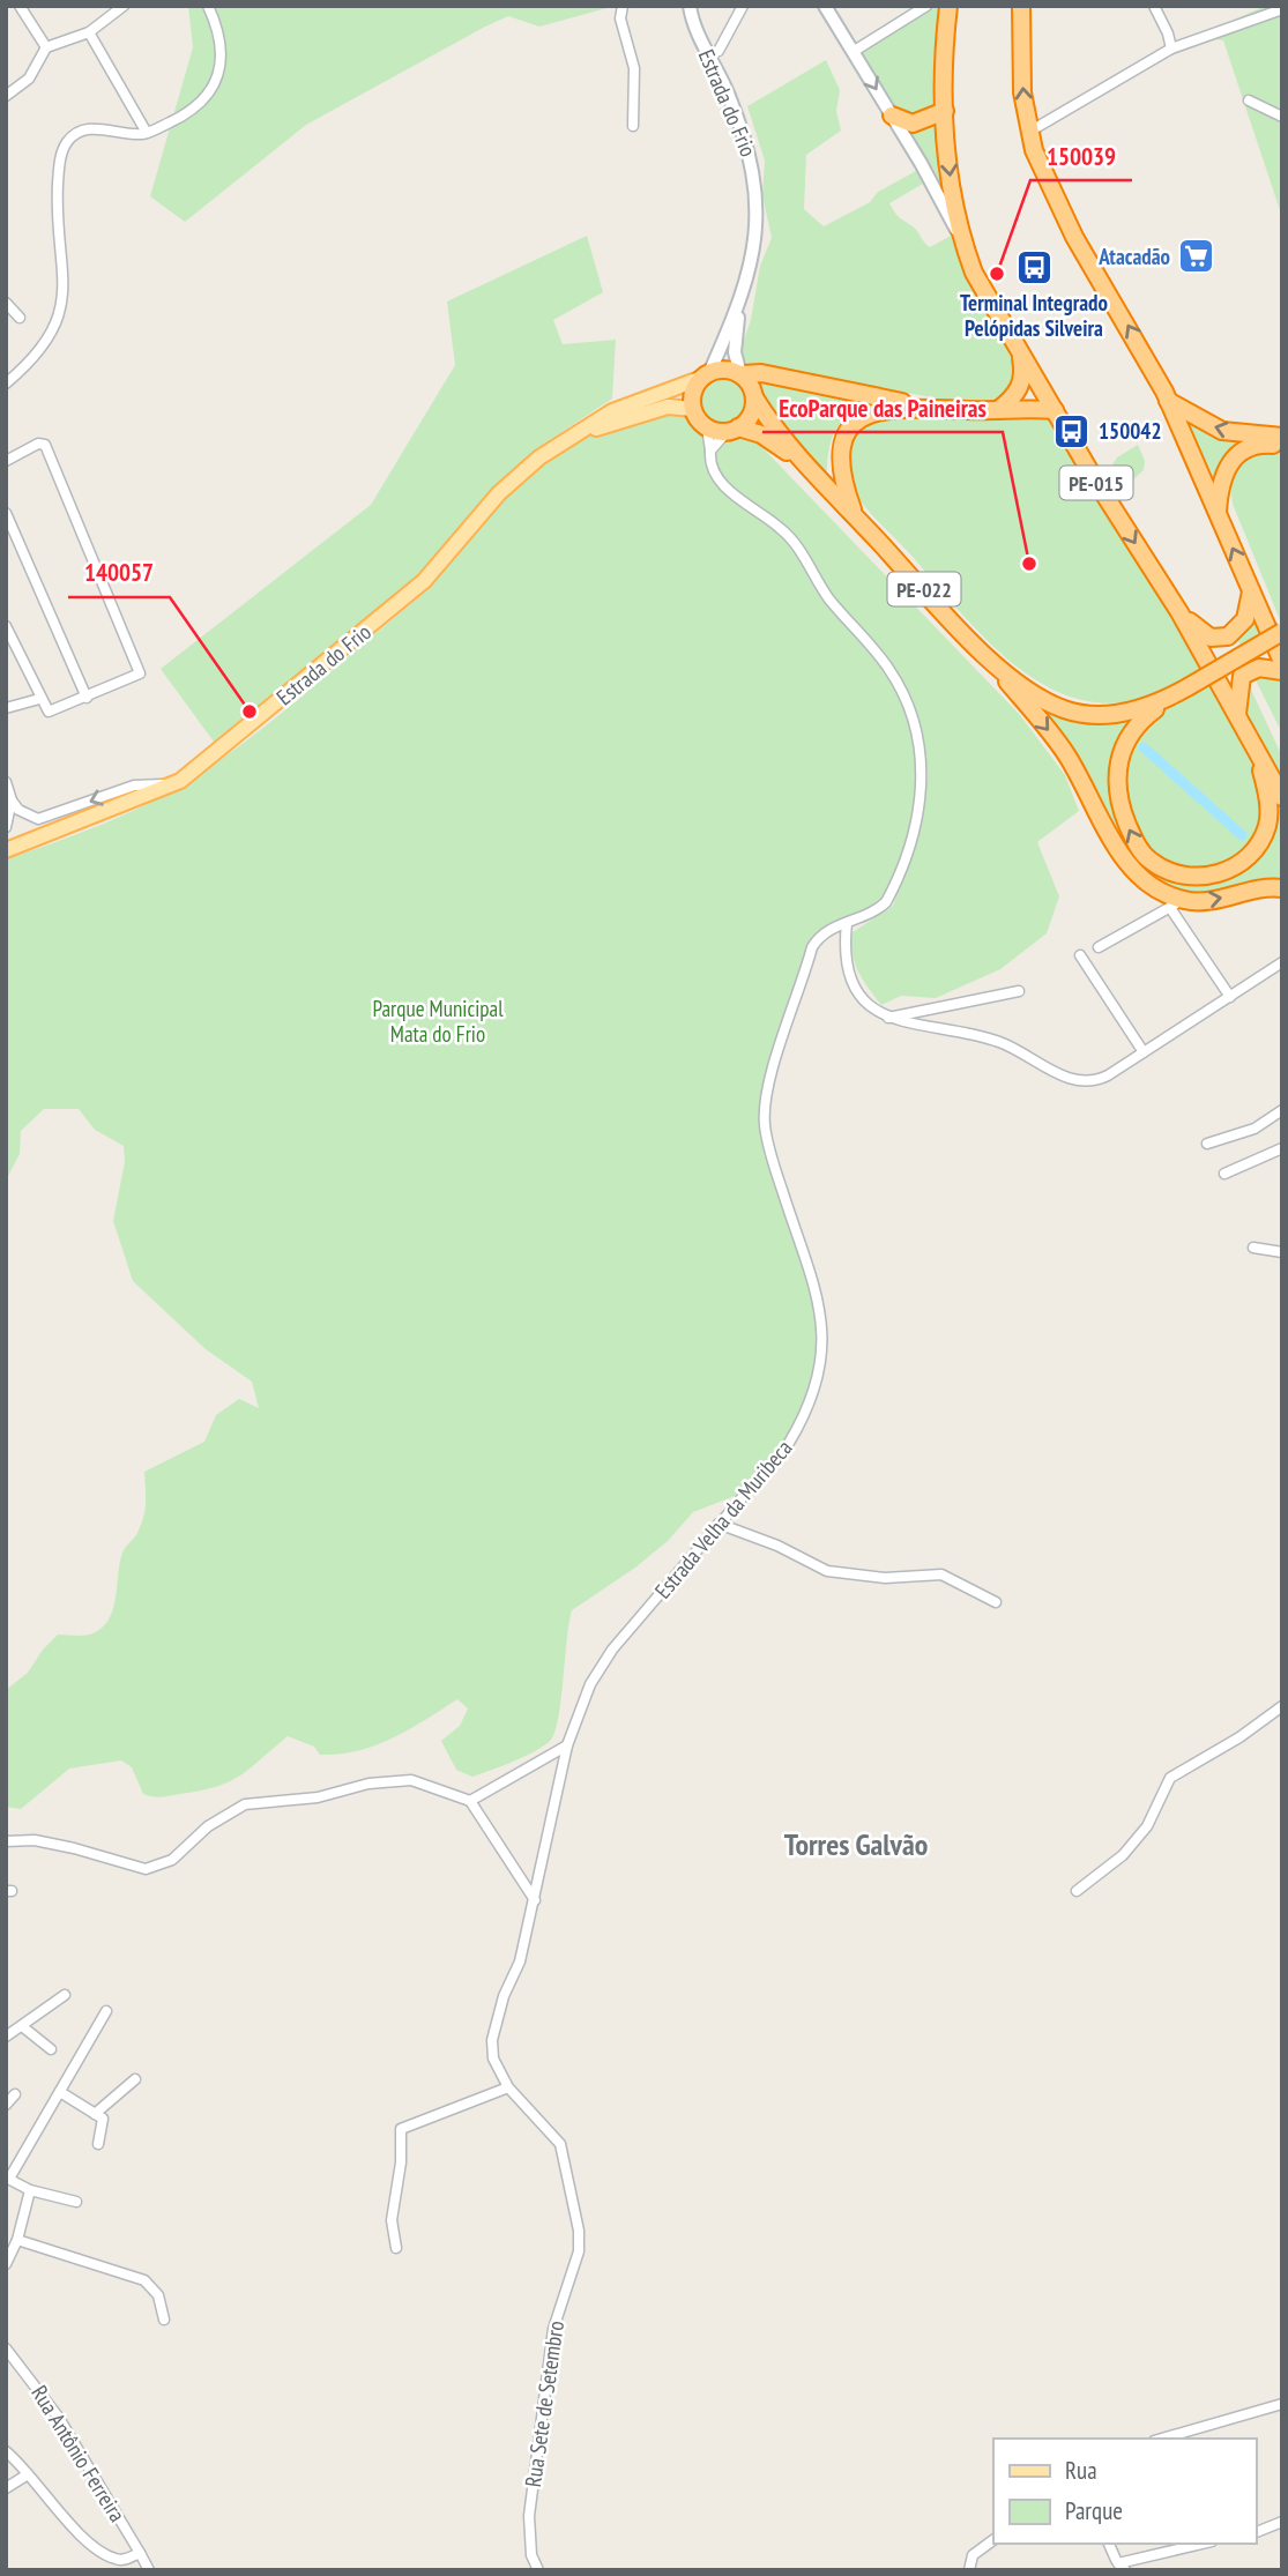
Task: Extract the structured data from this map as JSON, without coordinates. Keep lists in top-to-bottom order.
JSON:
{
  "streets": {
    "highway": ["PE-015", "PE-022"],
    "main road": ["Estrada do Frio"],
    "street": ["Estrada Velha da Muribeca", "Rua Sete de Setembro", "Rua Antônio Ferreira"]
  },
  "crossings": [
    ["Estrada do Frio", "Estrada Velha da Muribeca"],
    ["Estrada Velha da Muribeca", "Rua Sete de Setembro"]
  ],
  "districts": ["Torres Galvão"],
  "parks": ["Parque Municipal Mata do Frio"],
  "places": {
    "supermarket": ["Atacadão"],
    "bus stop": ["Terminal Integrado Pelópidas Silveira", "150042"],
    "other": ["150039", "EcoParque das Paineiras", "140057"]
  },
  "legend": ["Rua", "Parque"]
}
